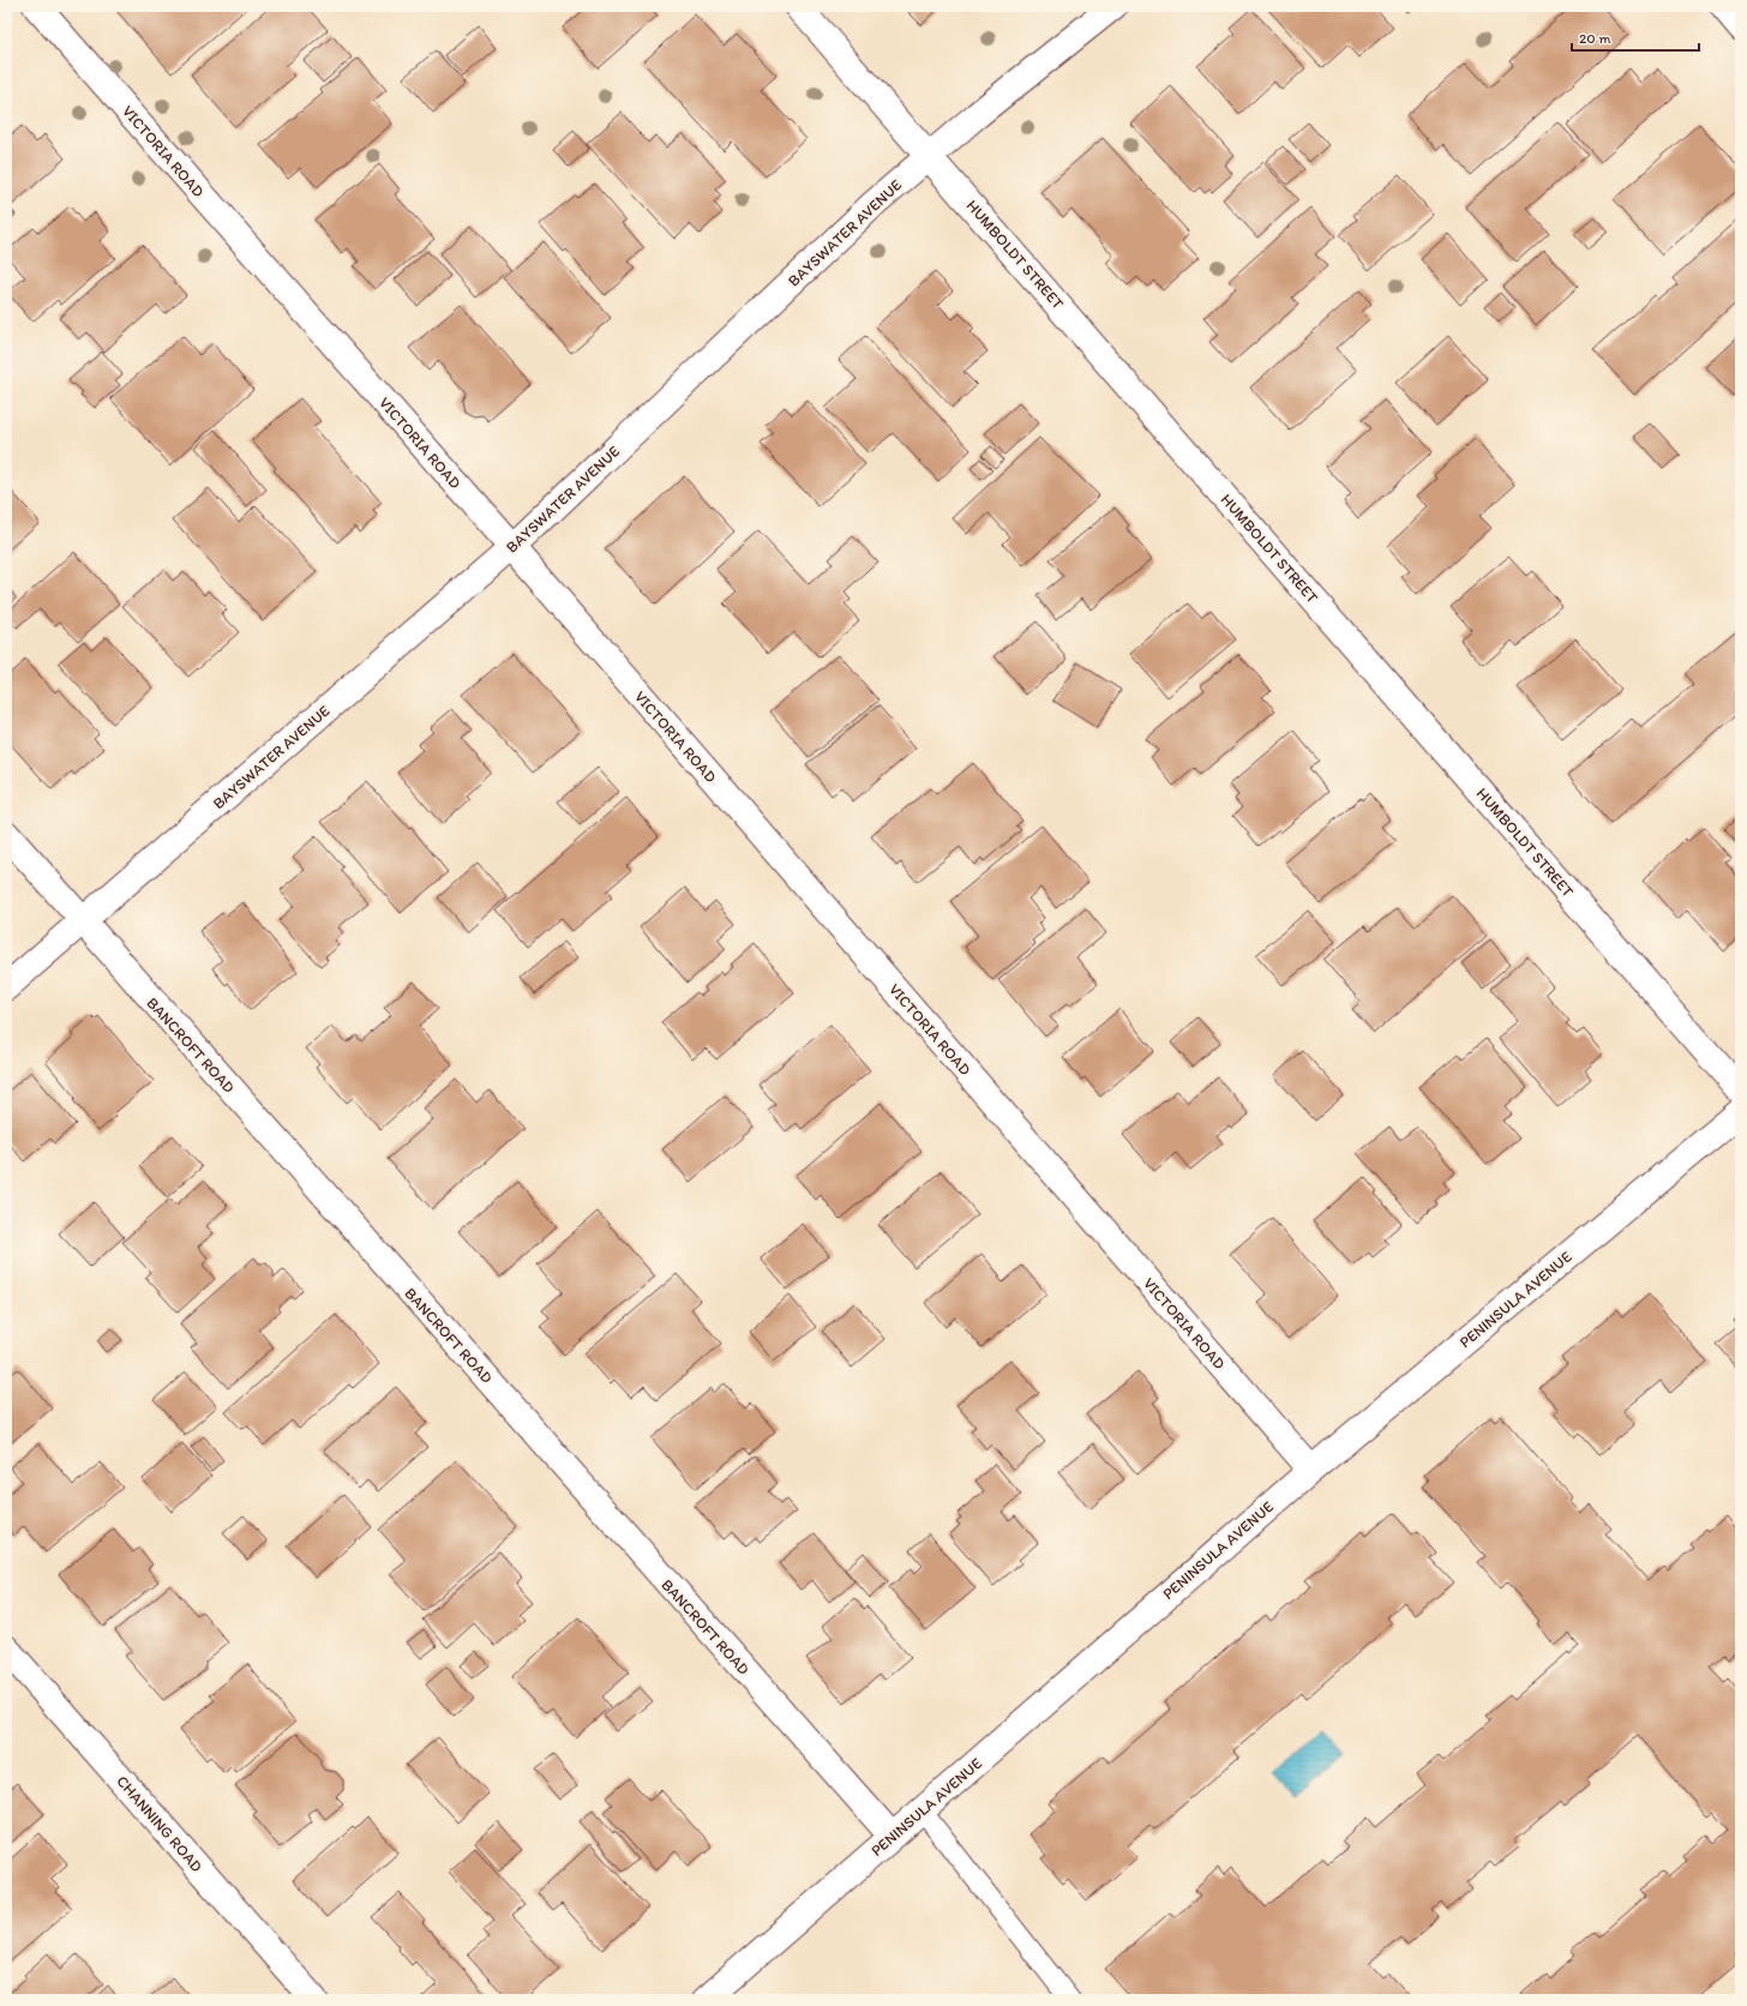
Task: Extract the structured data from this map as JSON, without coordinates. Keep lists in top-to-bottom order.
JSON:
{
  "streets": {
    "street": [
      "VICTORIA ROAD",
      "BAYSWATER AVENUE",
      "HUMBOLDT STREET",
      "BANCROFT ROAD",
      "PENINSULA AVENUE",
      "CHANNING ROAD"
    ]
  },
  "crossings": [
    ["VICTORIA ROAD", "BAYSWATER AVENUE"],
    ["VICTORIA ROAD", "PENINSULA AVENUE"],
    ["BAYSWATER AVENUE", "HUMBOLDT STREET"],
    ["BAYSWATER AVENUE", "BANCROFT ROAD"],
    ["BANCROFT ROAD", "PENINSULA AVENUE"]
  ],
  "scale_bar": "20 m"
}
